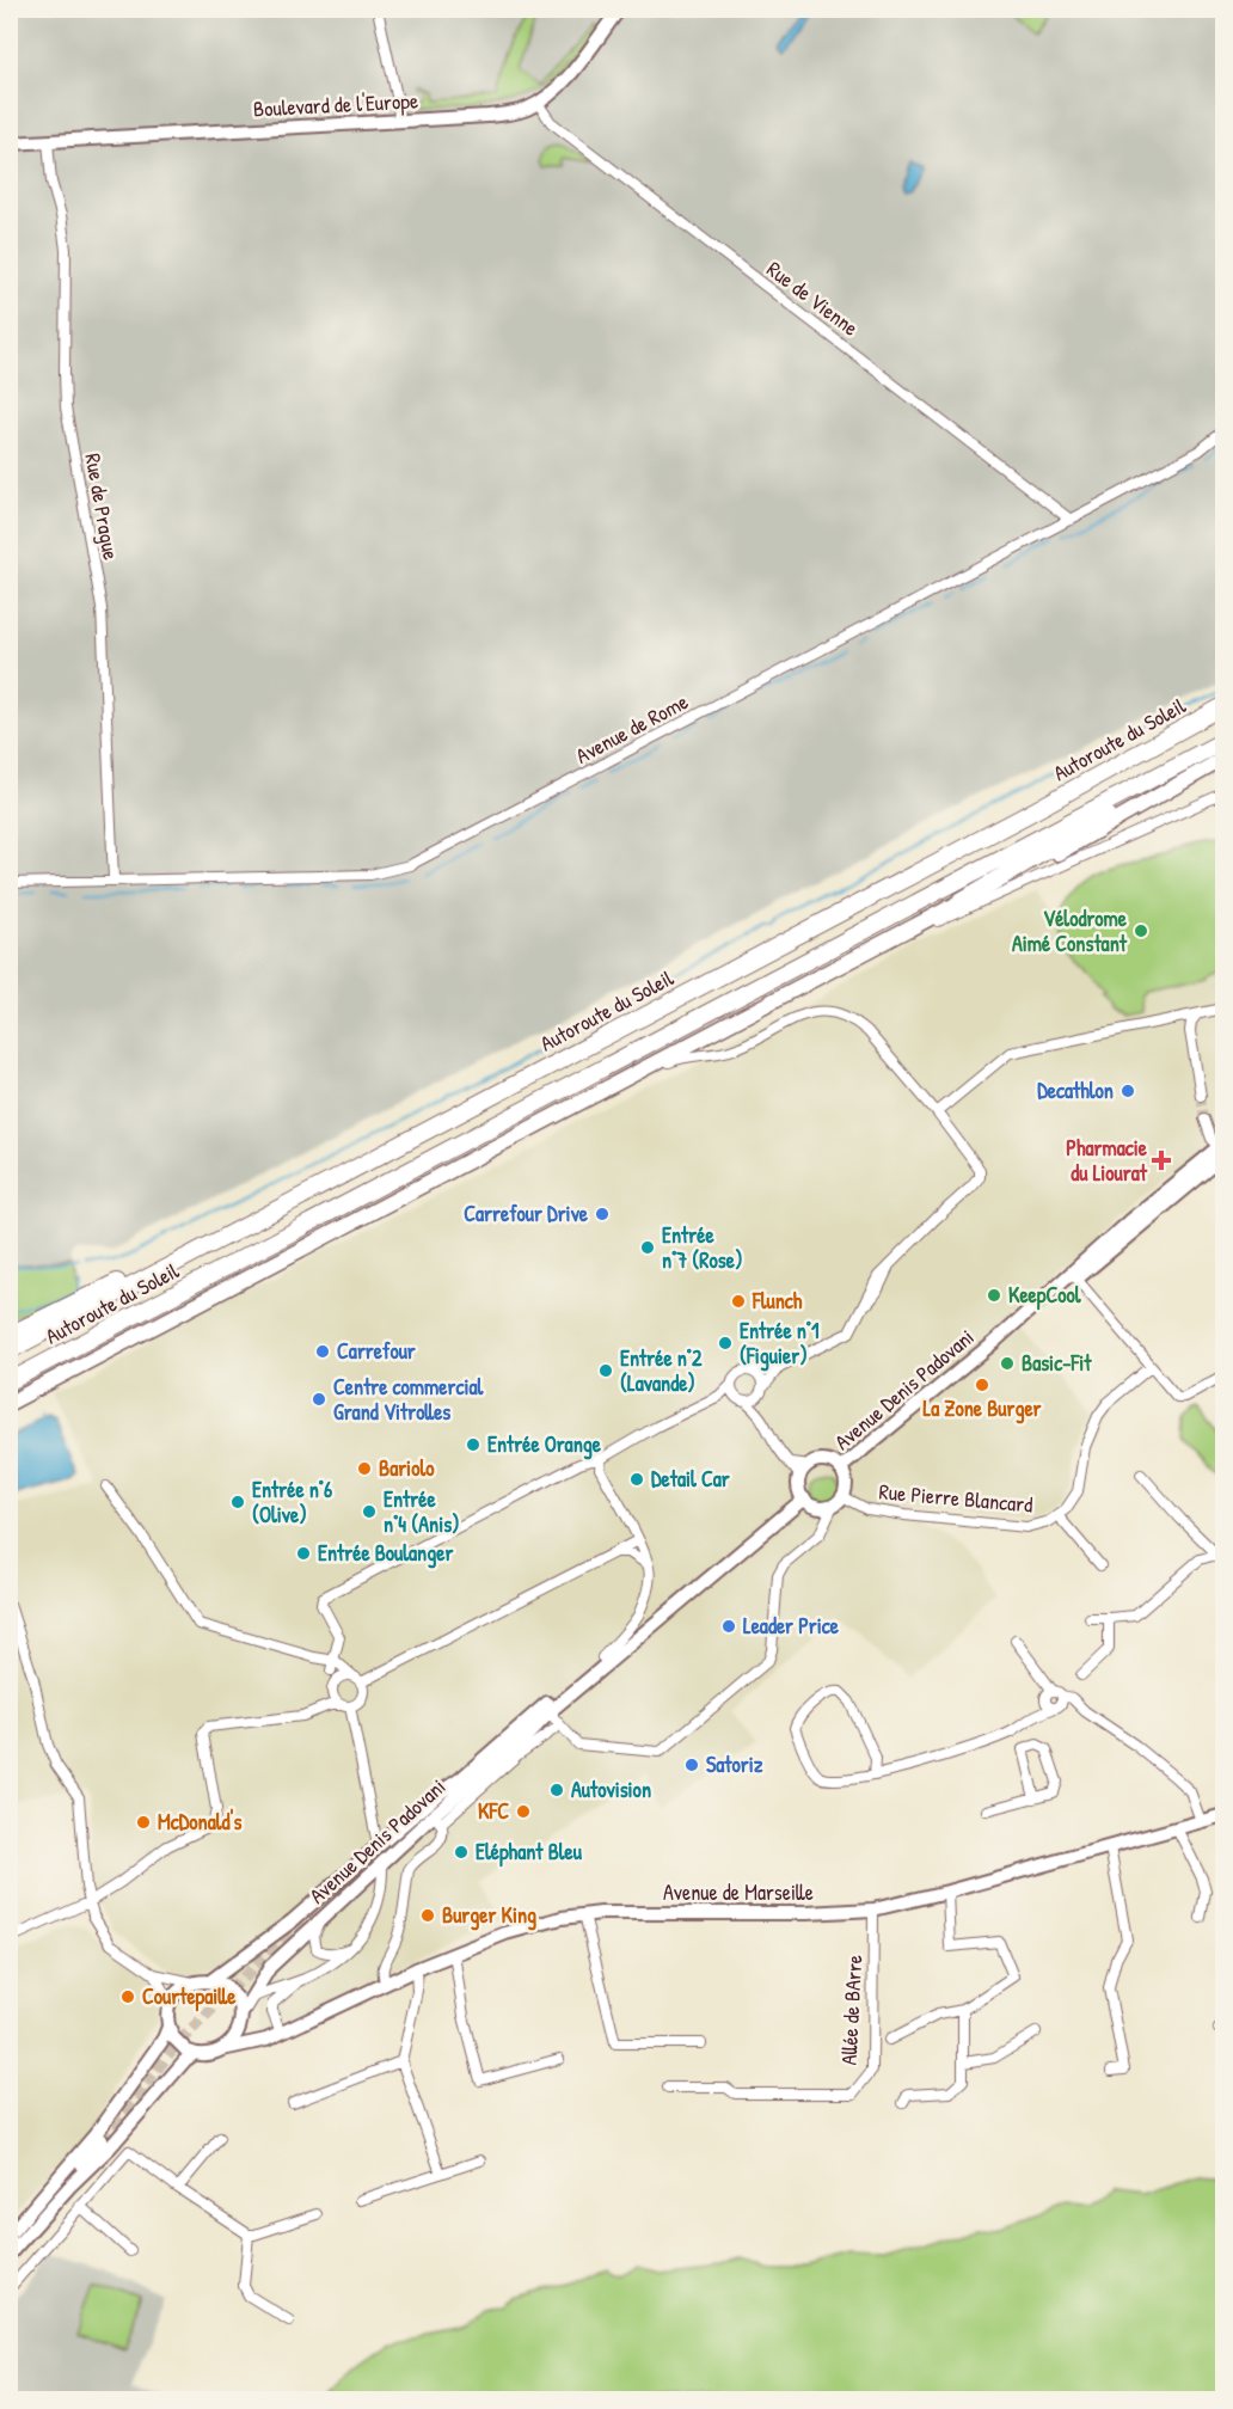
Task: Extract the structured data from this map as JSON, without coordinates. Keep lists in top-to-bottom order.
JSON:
{
  "streets": {
    "highway": ["Autoroute du Soleil"],
    "main road": ["Boulevard de l'Europe", "Avenue Denis Padovani", "Avenue de Marseille"],
    "street": [
      "Rue de Vienne",
      "Rue de Prague",
      "Avenue de Rome",
      "Rue Pierre Blancard",
      "Allée de BArre"
    ]
  },
  "crossings": [
    ["Boulevard de l'Europe", "Rue de Vienne"],
    ["Boulevard de l'Europe", "Rue de Prague"],
    ["Rue de Vienne", "Avenue de Rome"],
    ["Rue de Prague", "Avenue de Rome"],
    ["Avenue Denis Padovani", "Rue Pierre Blancard"],
    ["Avenue Denis Padovani", "Avenue de Marseille"],
    ["Avenue de Marseille", "Allée de BArre"]
  ],
  "places": {
    "other": [
      "Vélodrome Aimé Constant",
      "Decathlon",
      "Carrefour Drive",
      "Entrée n°7 (Rose)",
      "KeepCool",
      "Flunch",
      "Entrée n°1 (Figuier)",
      "Carrefour",
      "Basic-Fit",
      "Entrée n°2 (Lavande)",
      "La Zone Burger",
      "Centre commercial Grand Vitrolles",
      "Entrée Orange",
      "Bariolo",
      "Detail Car",
      "Entrée n°6 (Olive)",
      "Entrée n°4 (Anis)",
      "Entrée Boulanger",
      "Leader Price",
      "Satoriz",
      "Autovision",
      "KFC",
      "McDonald's",
      "Eléphant Bleu",
      "Burger King",
      "Courtepaille"
    ],
    "health": ["Pharmacie du Liourat"]
  }
}
